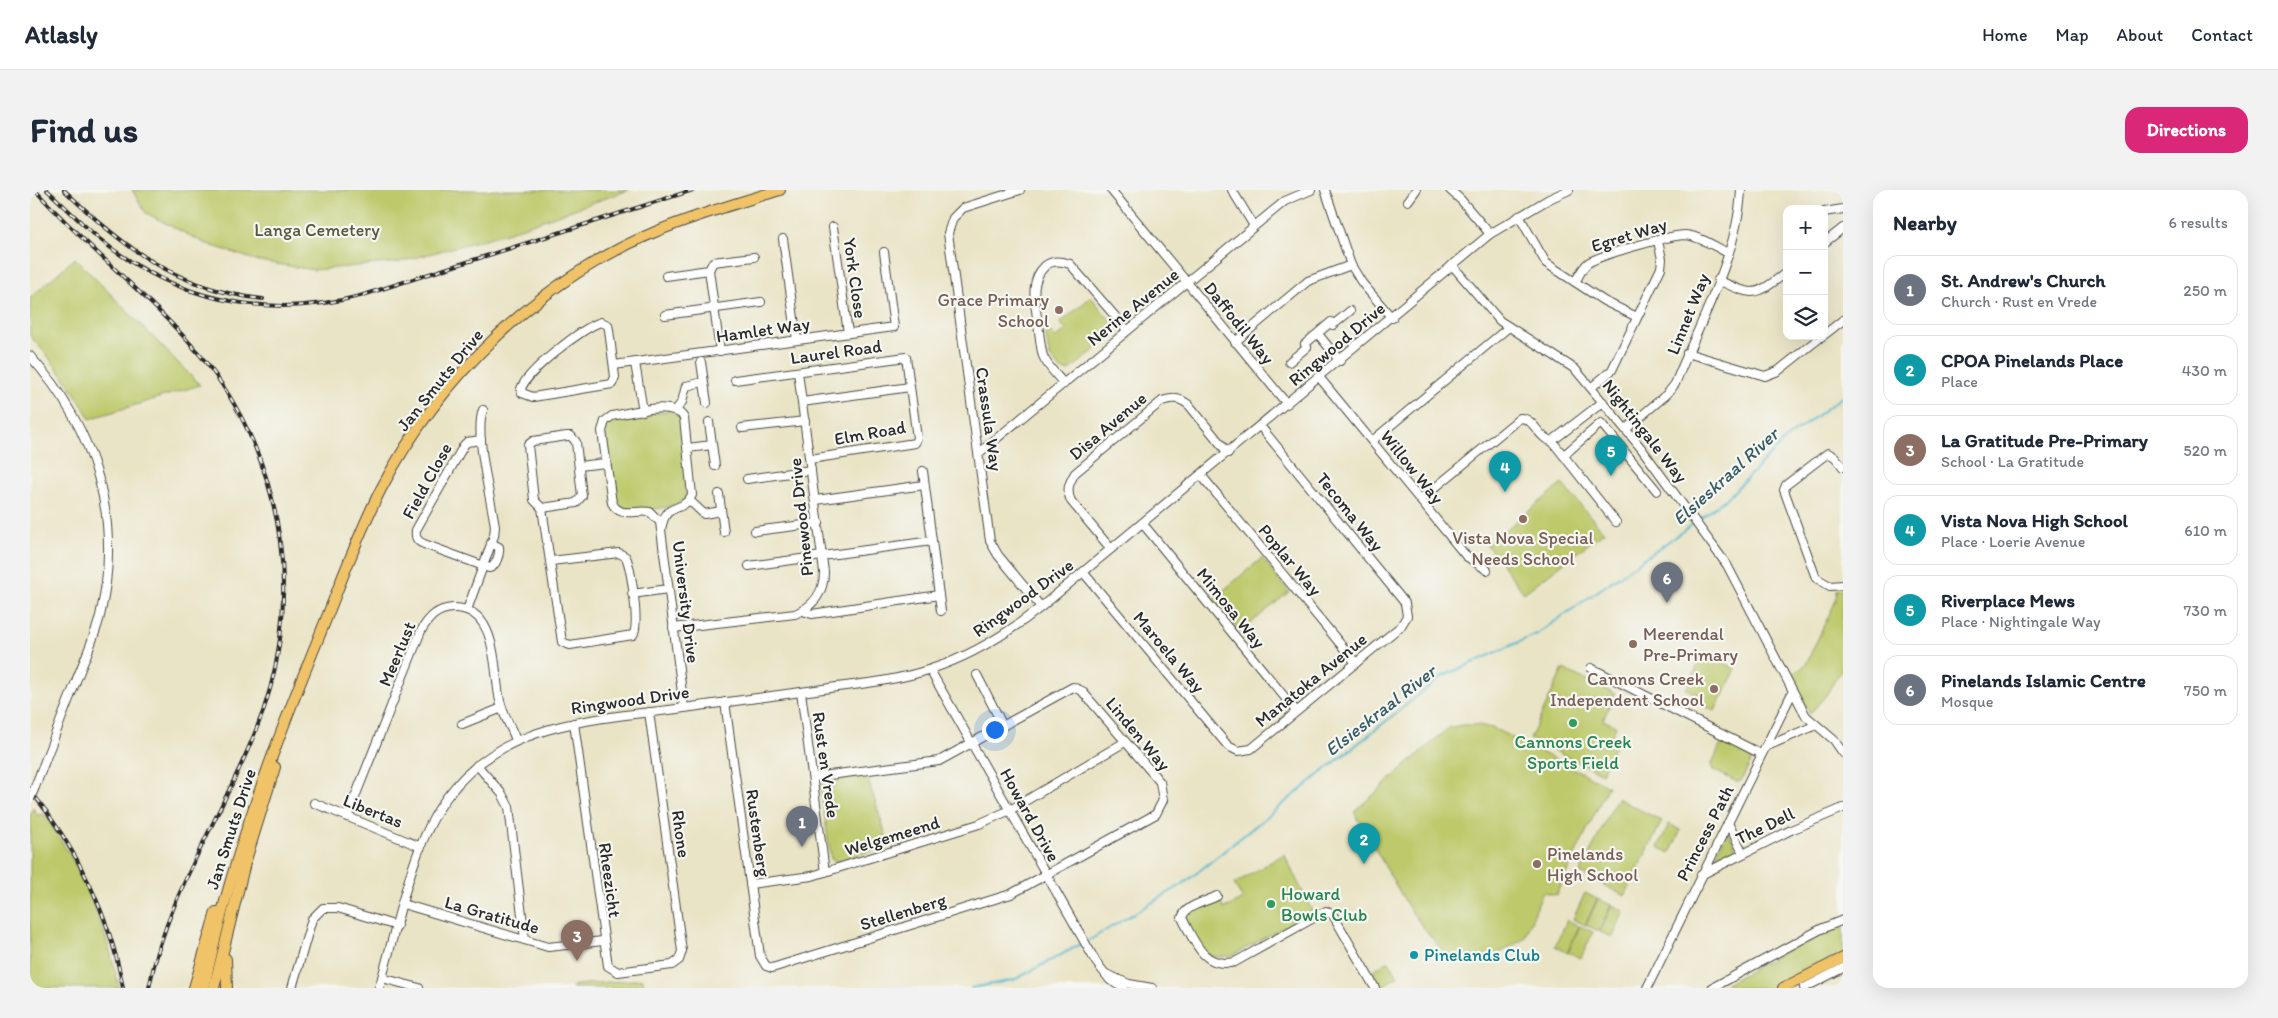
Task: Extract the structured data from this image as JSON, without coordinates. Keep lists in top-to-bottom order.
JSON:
{
  "streets": {
    "main road": ["Jan Smuts Drive"],
    "street": [
      "Egret Way",
      "York Close",
      "Nerine Avenue",
      "Linnet Way",
      "Daffodil Way",
      "Hamlet Way",
      "Ringwood Drive",
      "Laurel Road",
      "Crassula Way",
      "Disa Avenue",
      "Nightingale Way",
      "Elm Road",
      "Willow Way",
      "Field Close",
      "Tecoma Way",
      "Pinewood Drive",
      "Poplar Way",
      "University Drive",
      "Mimosa Way",
      "Maroela Way",
      "Meerlust",
      "Manatoka Avenue",
      "Linden Way",
      "Rust en Vrede",
      "Libertas",
      "Howard Drive",
      "The Dell",
      "Rustenberg",
      "Princess Path",
      "Rhone",
      "Welgemeend",
      "Rheezicht",
      "Stellenberg",
      "La Gratitude"
    ]
  },
  "crossings": [
    ["Egret Way", "Linnet Way"],
    ["York Close", "Hamlet Way"],
    ["Nerine Avenue", "Daffodil Way"],
    ["Nerine Avenue", "Crassula Way"],
    ["Linnet Way", "Nightingale Way"],
    ["Daffodil Way", "Ringwood Drive"],
    ["Ringwood Drive", "Crassula Way"],
    ["Ringwood Drive", "Disa Avenue"],
    ["Ringwood Drive", "Nightingale Way"],
    ["Ringwood Drive", "Willow Way"],
    ["Ringwood Drive", "Tecoma Way"],
    ["Ringwood Drive", "Poplar Way"],
    ["Ringwood Drive", "University Drive"],
    ["Ringwood Drive", "Mimosa Way"],
    ["Ringwood Drive", "Maroela Way"],
    ["Ringwood Drive", "Rust en Vrede"],
    ["Ringwood Drive", "Libertas"],
    ["Ringwood Drive", "Howard Drive"],
    ["Ringwood Drive", "Rustenberg"],
    ["Ringwood Drive", "Rhone"],
    ["Ringwood Drive", "Rheezicht"],
    ["Ringwood Drive", "La Gratitude"],
    ["Laurel Road", "Elm Road"],
    ["Laurel Road", "Pinewood Drive"],
    ["Nightingale Way", "Princess Path"],
    ["Elm Road", "Pinewood Drive"],
    ["Field Close", "Meerlust"],
    ["Tecoma Way", "Manatoka Avenue"],
    ["Poplar Way", "Manatoka Avenue"],
    ["Mimosa Way", "Manatoka Avenue"],
    ["Maroela Way", "Manatoka Avenue"],
    ["Meerlust", "Libertas"],
    ["Linden Way", "Welgemeend"],
    ["Linden Way", "Stellenberg"],
    ["Rust en Vrede", "Welgemeend"],
    ["Howard Drive", "Welgemeend"],
    ["Howard Drive", "Stellenberg"],
    ["The Dell", "Princess Path"],
    ["Rustenberg", "Welgemeend"],
    ["Rustenberg", "Stellenberg"],
    ["Rhone", "Rheezicht"],
    ["Rheezicht", "La Gratitude"]
  ],
  "water": ["Elsieskraal River"],
  "parks": ["Langa Cemetery"],
  "places": [
    "Grace Primary School",
    "Vista Nova Special Needs School",
    "Meerendal Pre-Primary",
    "Cannons Creek Independent School",
    "Cannons Creek Sports Field",
    "Pinelands High School",
    "Howard Bowls Club",
    "Pinelands Club"
  ],
  "page": {
    "header": "Atlasly",
    "nav": [
      "Home",
      "Map",
      "About",
      "Contact"
    ],
    "buttons": "Directions",
    "title": "Find us",
    "heading": ["Nearby", "6 results"],
    "map_buttons": ["+", "−"],
    "list": [
      {
        "mark": "1",
        "name": "St. Andrew's Church",
        "note": "Church · Rust en Vrede",
        "value": "250 m"
      },
      {
        "mark": "2",
        "name": "CPOA Pinelands Place",
        "note": "Place",
        "value": "430 m"
      },
      {
        "mark": "3",
        "name": "La Gratitude Pre-Primary",
        "note": "School · La Gratitude",
        "value": "520 m"
      },
      {
        "mark": "4",
        "name": "Vista Nova High School",
        "note": "Place · Loerie Avenue",
        "value": "610 m"
      },
      {
        "mark": "5",
        "name": "Riverplace Mews",
        "note": "Place · Nightingale Way",
        "value": "730 m"
      },
      {
        "mark": "6",
        "name": "Pinelands Islamic Centre",
        "note": "Mosque",
        "value": "750 m"
      }
    ],
    "pins": [
      "5",
      "4",
      "6",
      "1",
      "2",
      "3"
    ]
  }
}
